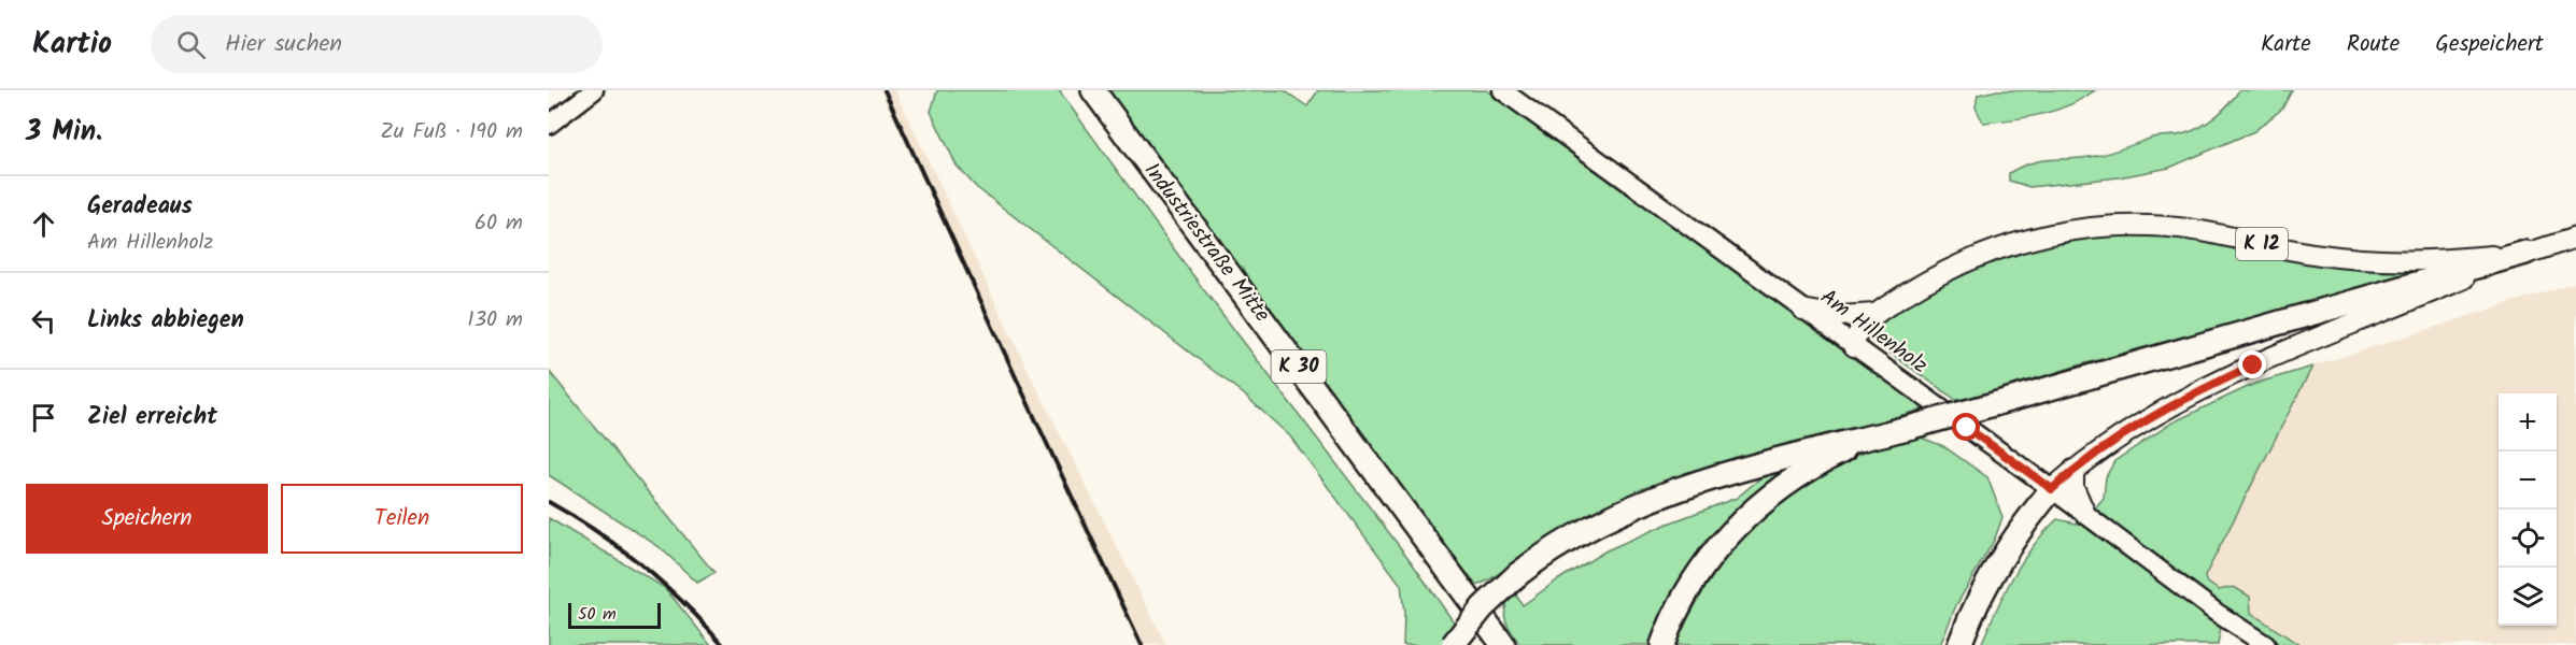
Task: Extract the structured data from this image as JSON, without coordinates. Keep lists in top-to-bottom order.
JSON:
{
  "streets": {
    "highway": ["Industriestraße Mitte", "K 30"],
    "main road": ["K 12"],
    "street": ["Am Hillenholz"]
  },
  "crossings": [
    ["K 12", "Am Hillenholz"]
  ],
  "scale_bar": "50 m",
  "page": {
    "header": "Kartio",
    "search": "Hier suchen",
    "nav": ["Karte", "Route", "Gespeichert"],
    "heading": ["3 Min.", "Zu Fuß · 190 m"],
    "list": [
      ["Geradeaus", "Am Hillenholz", "60 m"],
      ["Links abbiegen", "130 m"],
      "Ziel erreicht"
    ],
    "map_buttons": ["+", "−"],
    "buttons": ["Speichern", "Teilen"],
    "scale": "50 m"
  }
}
